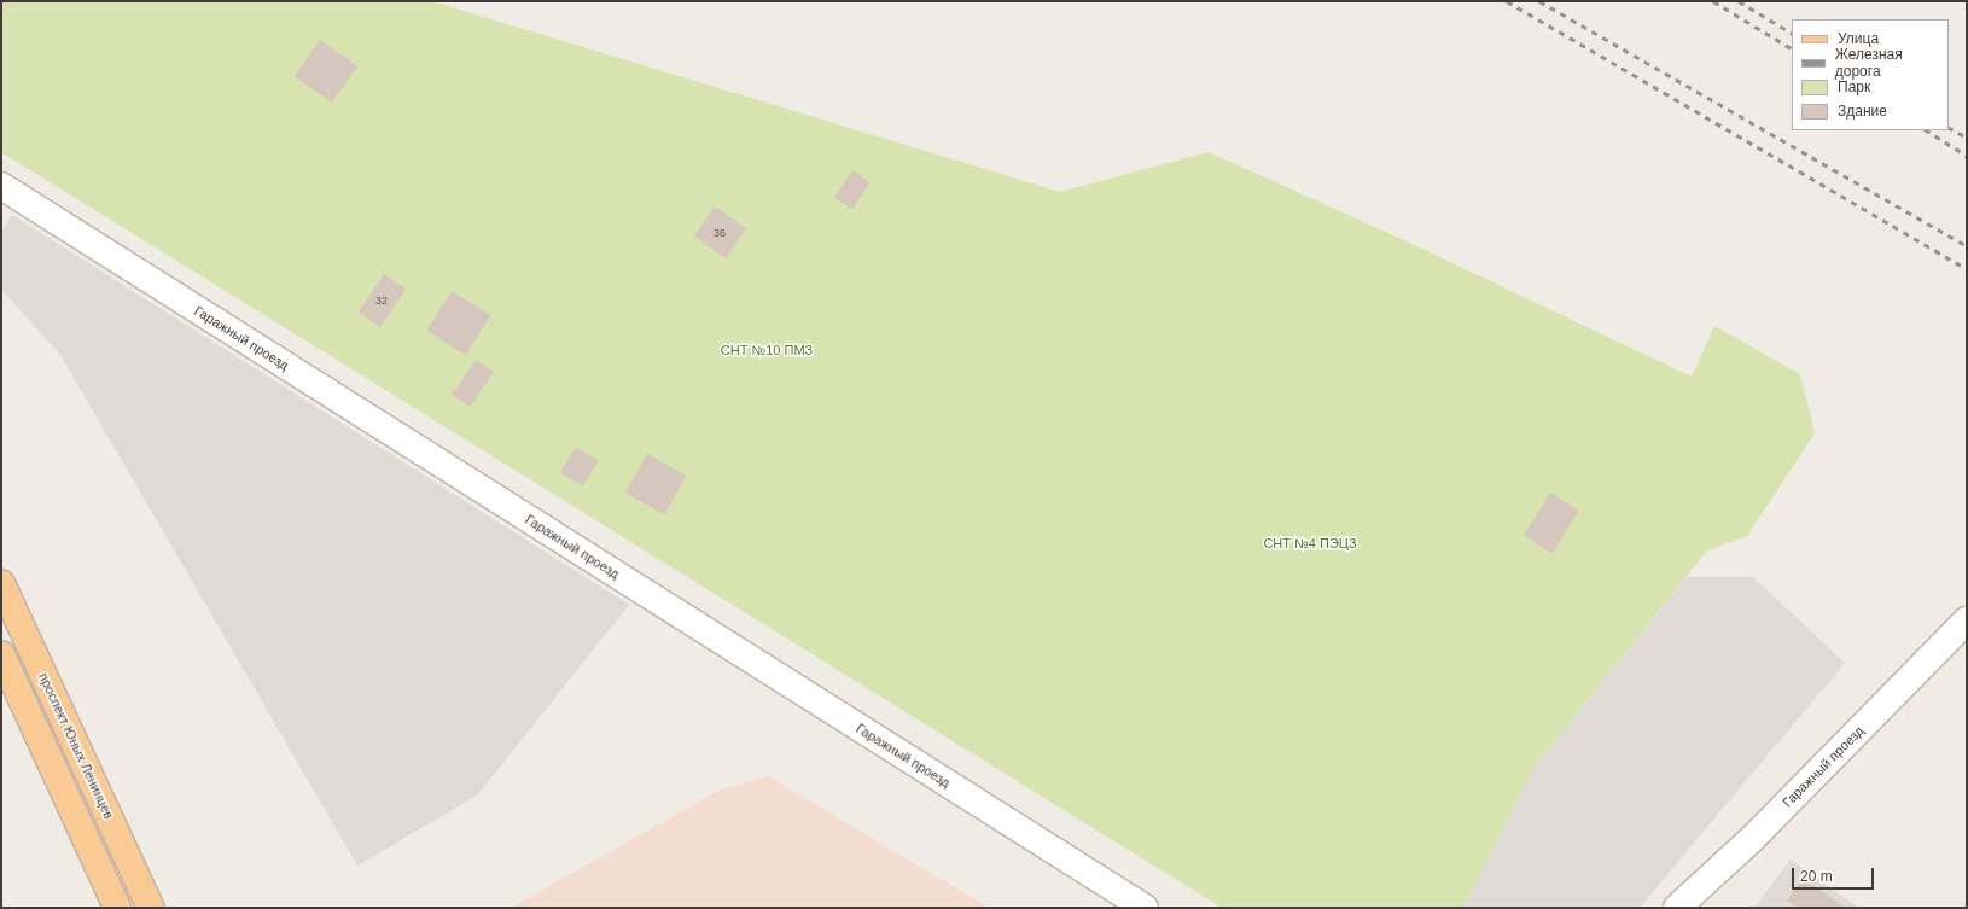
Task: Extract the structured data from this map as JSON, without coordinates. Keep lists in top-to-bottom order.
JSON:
{
  "streets": {
    "main road": ["проспект Юных Ленинцев"],
    "street": ["Гаражный проезд"]
  },
  "parks": ["СНТ №10 ПМЗ", "СНТ №4 ПЭЦЗ"],
  "house_numbers": ["36", "32"],
  "legend": [
    "Улица",
    "Железная дорога",
    "Парк",
    "Здание"
  ],
  "scale_bar": "20 m"
}
